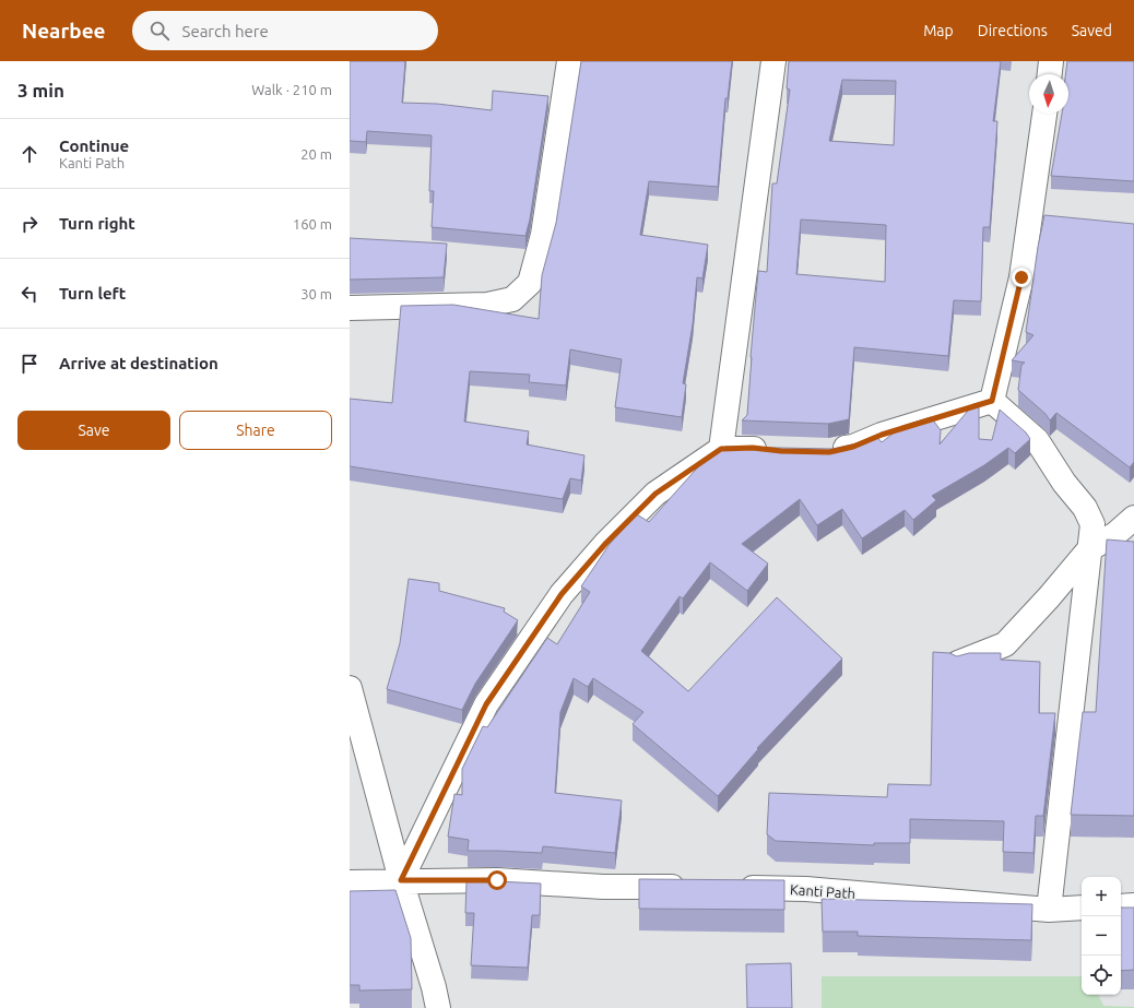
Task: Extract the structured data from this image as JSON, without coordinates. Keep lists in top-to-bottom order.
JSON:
{
  "streets": {
    "street": ["Kanti Path"]
  },
  "north": "bottom",
  "page": {
    "header": "Nearbee",
    "search": "Search here",
    "nav": ["Map", "Directions", "Saved"],
    "heading": ["3 min", "Walk · 210 m"],
    "list": [
      ["Continue", "Kanti Path", "20 m"],
      ["Turn right", "160 m"],
      ["Turn left", "30 m"],
      "Arrive at destination"
    ],
    "buttons": ["Save", "Share"],
    "map_buttons": ["+", "−"]
  }
}
